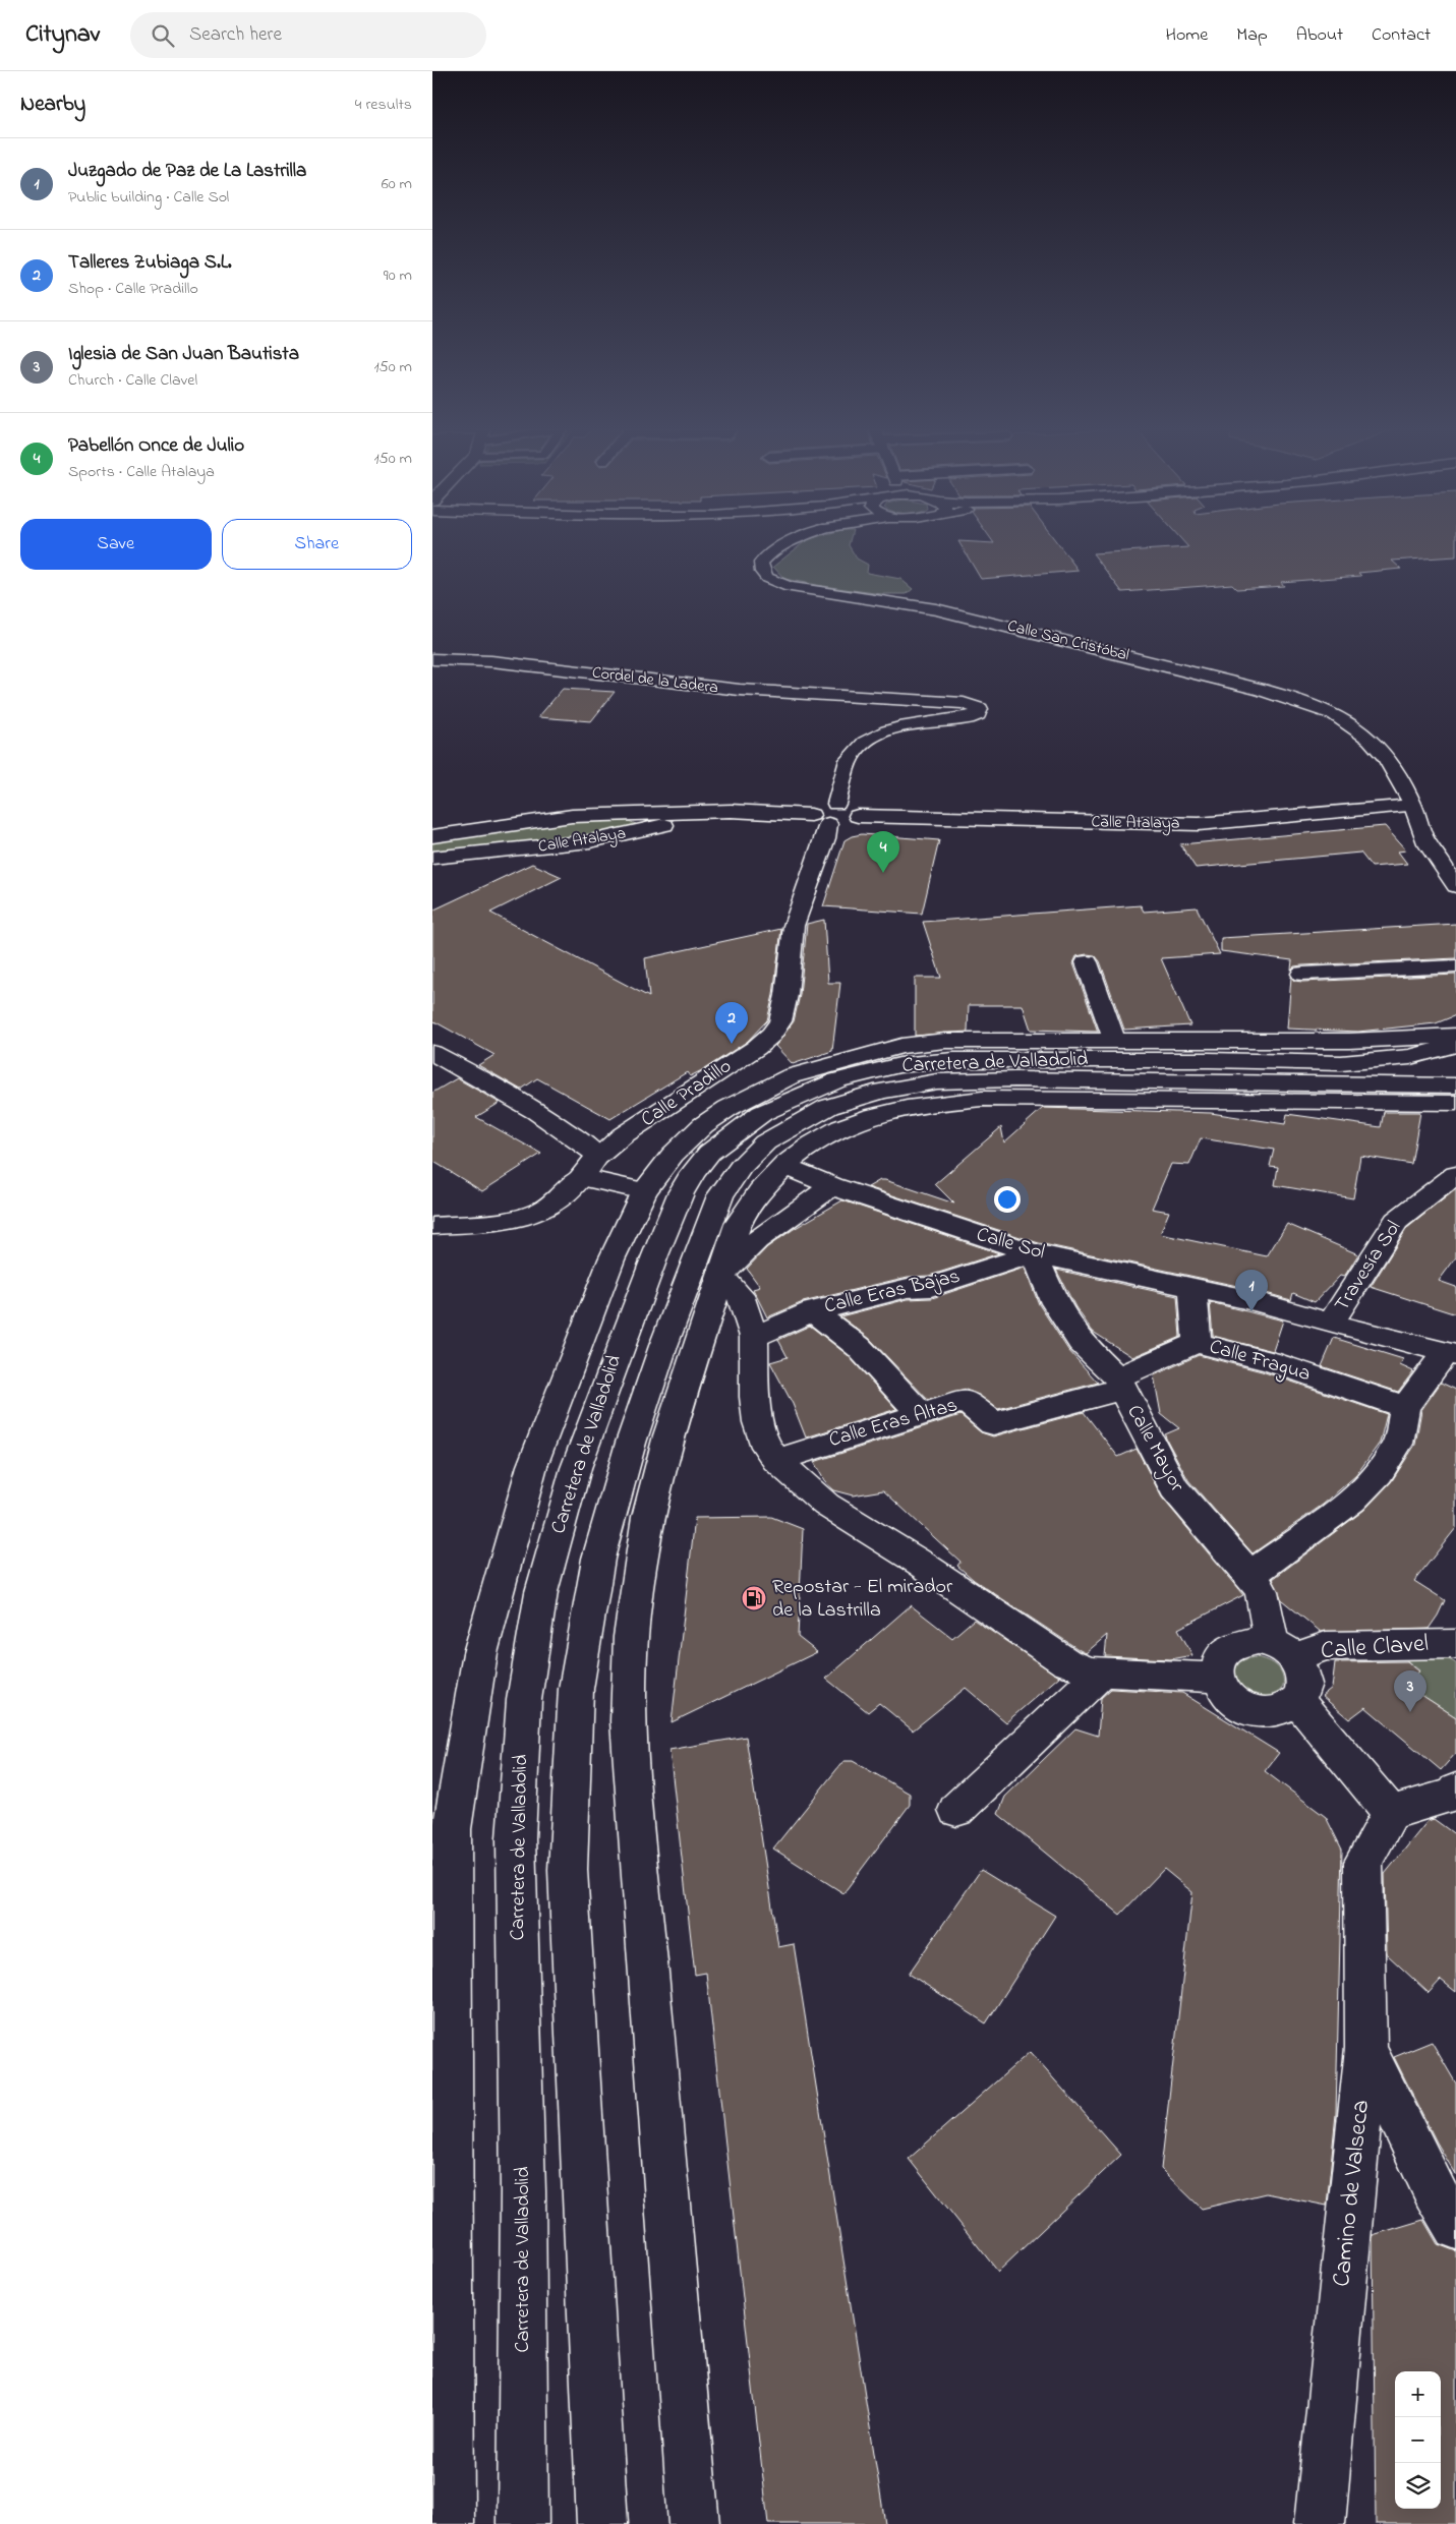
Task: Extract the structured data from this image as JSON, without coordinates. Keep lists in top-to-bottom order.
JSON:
{
  "streets": {
    "main road": [
      "Calle San Cristóbal",
      "Cordel de la Ladera",
      "Calle Atalaya",
      "Carretera de Valladolid",
      "Calle Pradillo",
      "Calle Sol",
      "Travesía Sol",
      "Calle Eras Bajas",
      "Calle Fragua",
      "Calle Eras Altas",
      "Calle Mayor",
      "Calle Clavel",
      "Camino de Valseca"
    ]
  },
  "crossings": [
    ["Calle San Cristóbal", "Calle Atalaya"],
    ["Calle Atalaya", "Calle Pradillo"],
    ["Carretera de Valladolid", "Calle Sol"],
    ["Calle Sol", "Travesía Sol"],
    ["Calle Sol", "Calle Eras Bajas"],
    ["Calle Sol", "Calle Mayor"],
    ["Calle Eras Bajas", "Calle Mayor"],
    ["Calle Fragua", "Calle Eras Altas"],
    ["Calle Fragua", "Calle Mayor"],
    ["Calle Eras Altas", "Calle Mayor"],
    ["Calle Mayor", "Calle Clavel"]
  ],
  "places": {
    "fuel station": ["Repostar - El mirador de la Lastrilla"]
  },
  "page": {
    "header": "Citynav",
    "search": "Search here",
    "nav": [
      "Home",
      "Map",
      "About",
      "Contact"
    ],
    "heading": ["Nearby", "4 results"],
    "list": [
      {
        "mark": "1",
        "name": "Juzgado de Paz de La Lastrilla",
        "note": "Public building · Calle Sol",
        "value": "60 m"
      },
      {
        "mark": "2",
        "name": "Talleres Zubiaga S.L.",
        "note": "Shop · Calle Pradillo",
        "value": "90 m"
      },
      {
        "mark": "3",
        "name": "Iglesia de San Juan Bautista",
        "note": "Church · Calle Clavel",
        "value": "150 m"
      },
      {
        "mark": "4",
        "name": "Pabellón Once de Julio",
        "note": "Sports · Calle Atalaya",
        "value": "150 m"
      }
    ],
    "buttons": ["Save", "Share"],
    "pins": [
      "4",
      "2",
      "1",
      "3"
    ],
    "map_buttons": ["+", "−"]
  }
}
